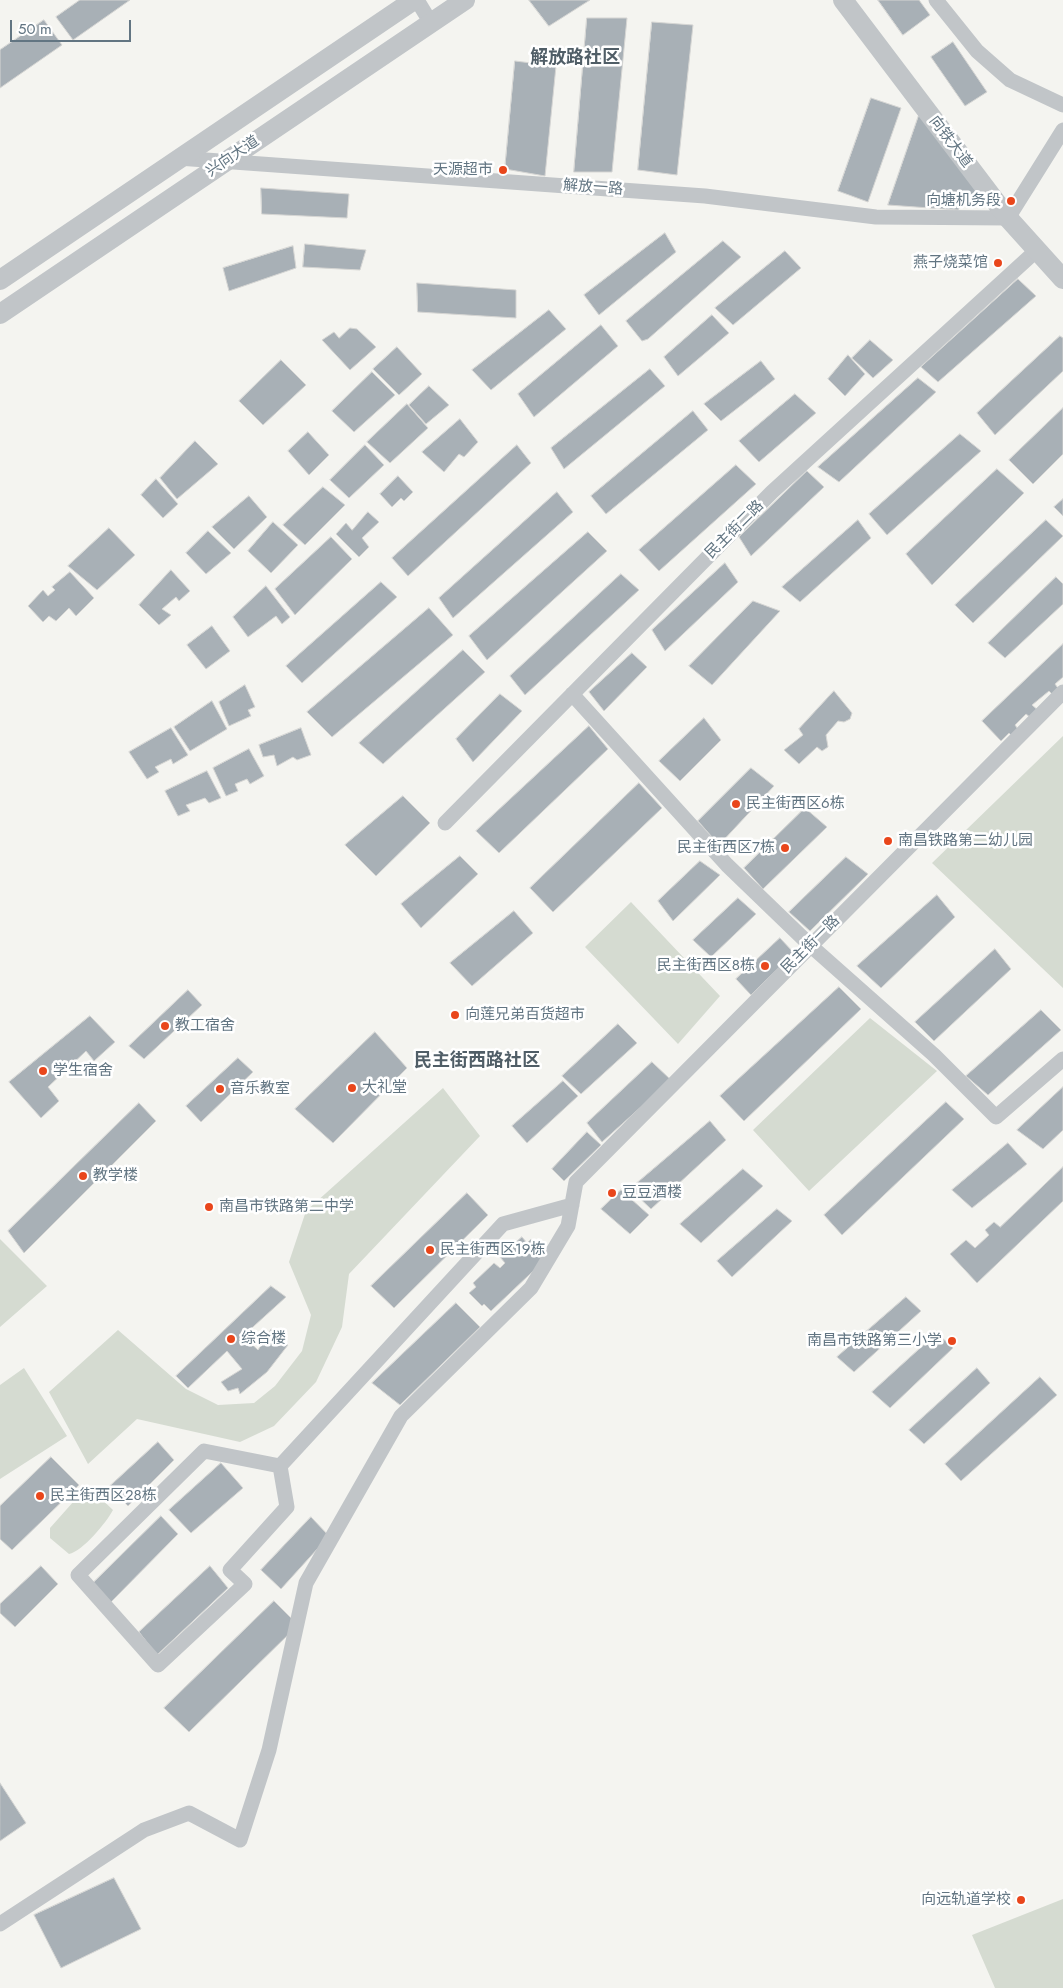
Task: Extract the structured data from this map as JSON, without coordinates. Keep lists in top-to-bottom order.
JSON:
{
  "streets": {
    "street": [
      "向铁大道",
      "兴向大道",
      "解放一路",
      "民主街二路",
      "民主街一路"
    ]
  },
  "crossings": [
    ["向铁大道", "解放一路"],
    ["向铁大道", "民主街二路"],
    ["兴向大道", "解放一路"]
  ],
  "districts": ["解放路社区", "民主街西路社区"],
  "places": [
    "天源超市",
    "向塘机务段",
    "燕子烧菜馆",
    "民主街西区6栋",
    "南昌铁路第二幼儿园",
    "民主街西区7栋",
    "民主街西区8栋",
    "向莲兄弟百货超市",
    "教工宿舍",
    "学生宿舍",
    "大礼堂",
    "音乐教室",
    "教学楼",
    "豆豆酒楼",
    "南昌市铁路第二中学",
    "民主街西区19栋",
    "综合楼",
    "南昌市铁路第三小学",
    "民主街西区28栋",
    "向远轨道学校"
  ],
  "scale_bar": "50 m"
}
